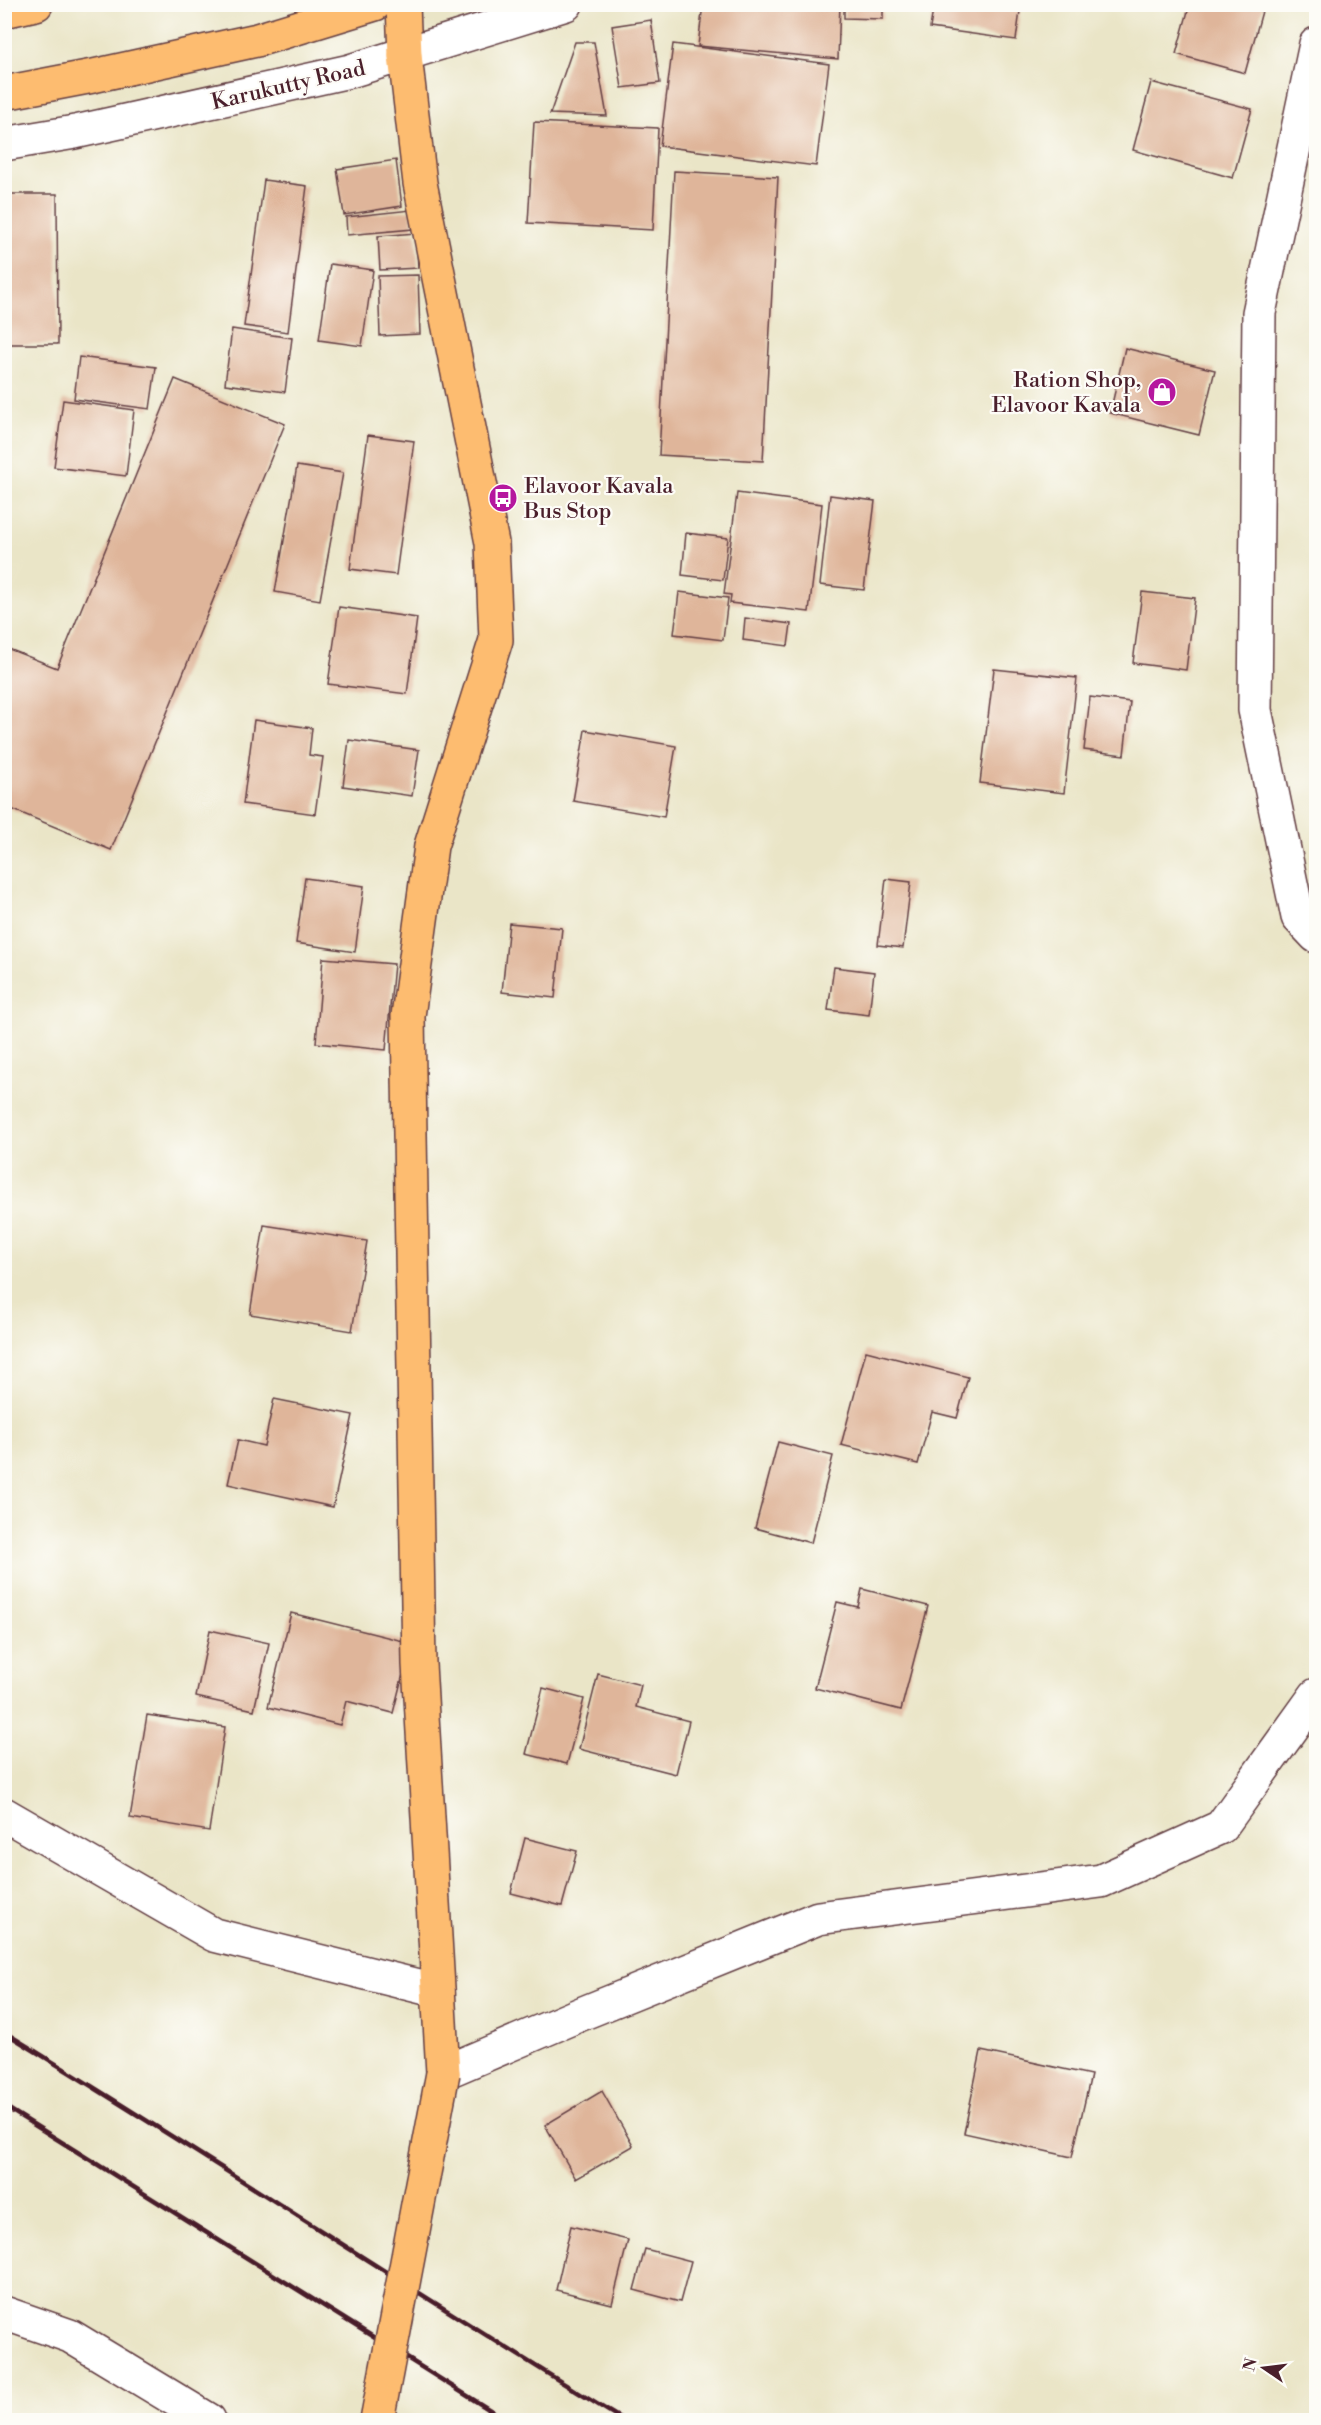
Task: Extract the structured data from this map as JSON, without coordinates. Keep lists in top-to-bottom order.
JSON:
{
  "streets": {
    "street": ["Karukutty Road"]
  },
  "places": {
    "shop": ["Ration Shop, Elavoor Kavala"],
    "bus stop": ["Elavoor Kavala Bus Stop"]
  },
  "north": "left"
}
